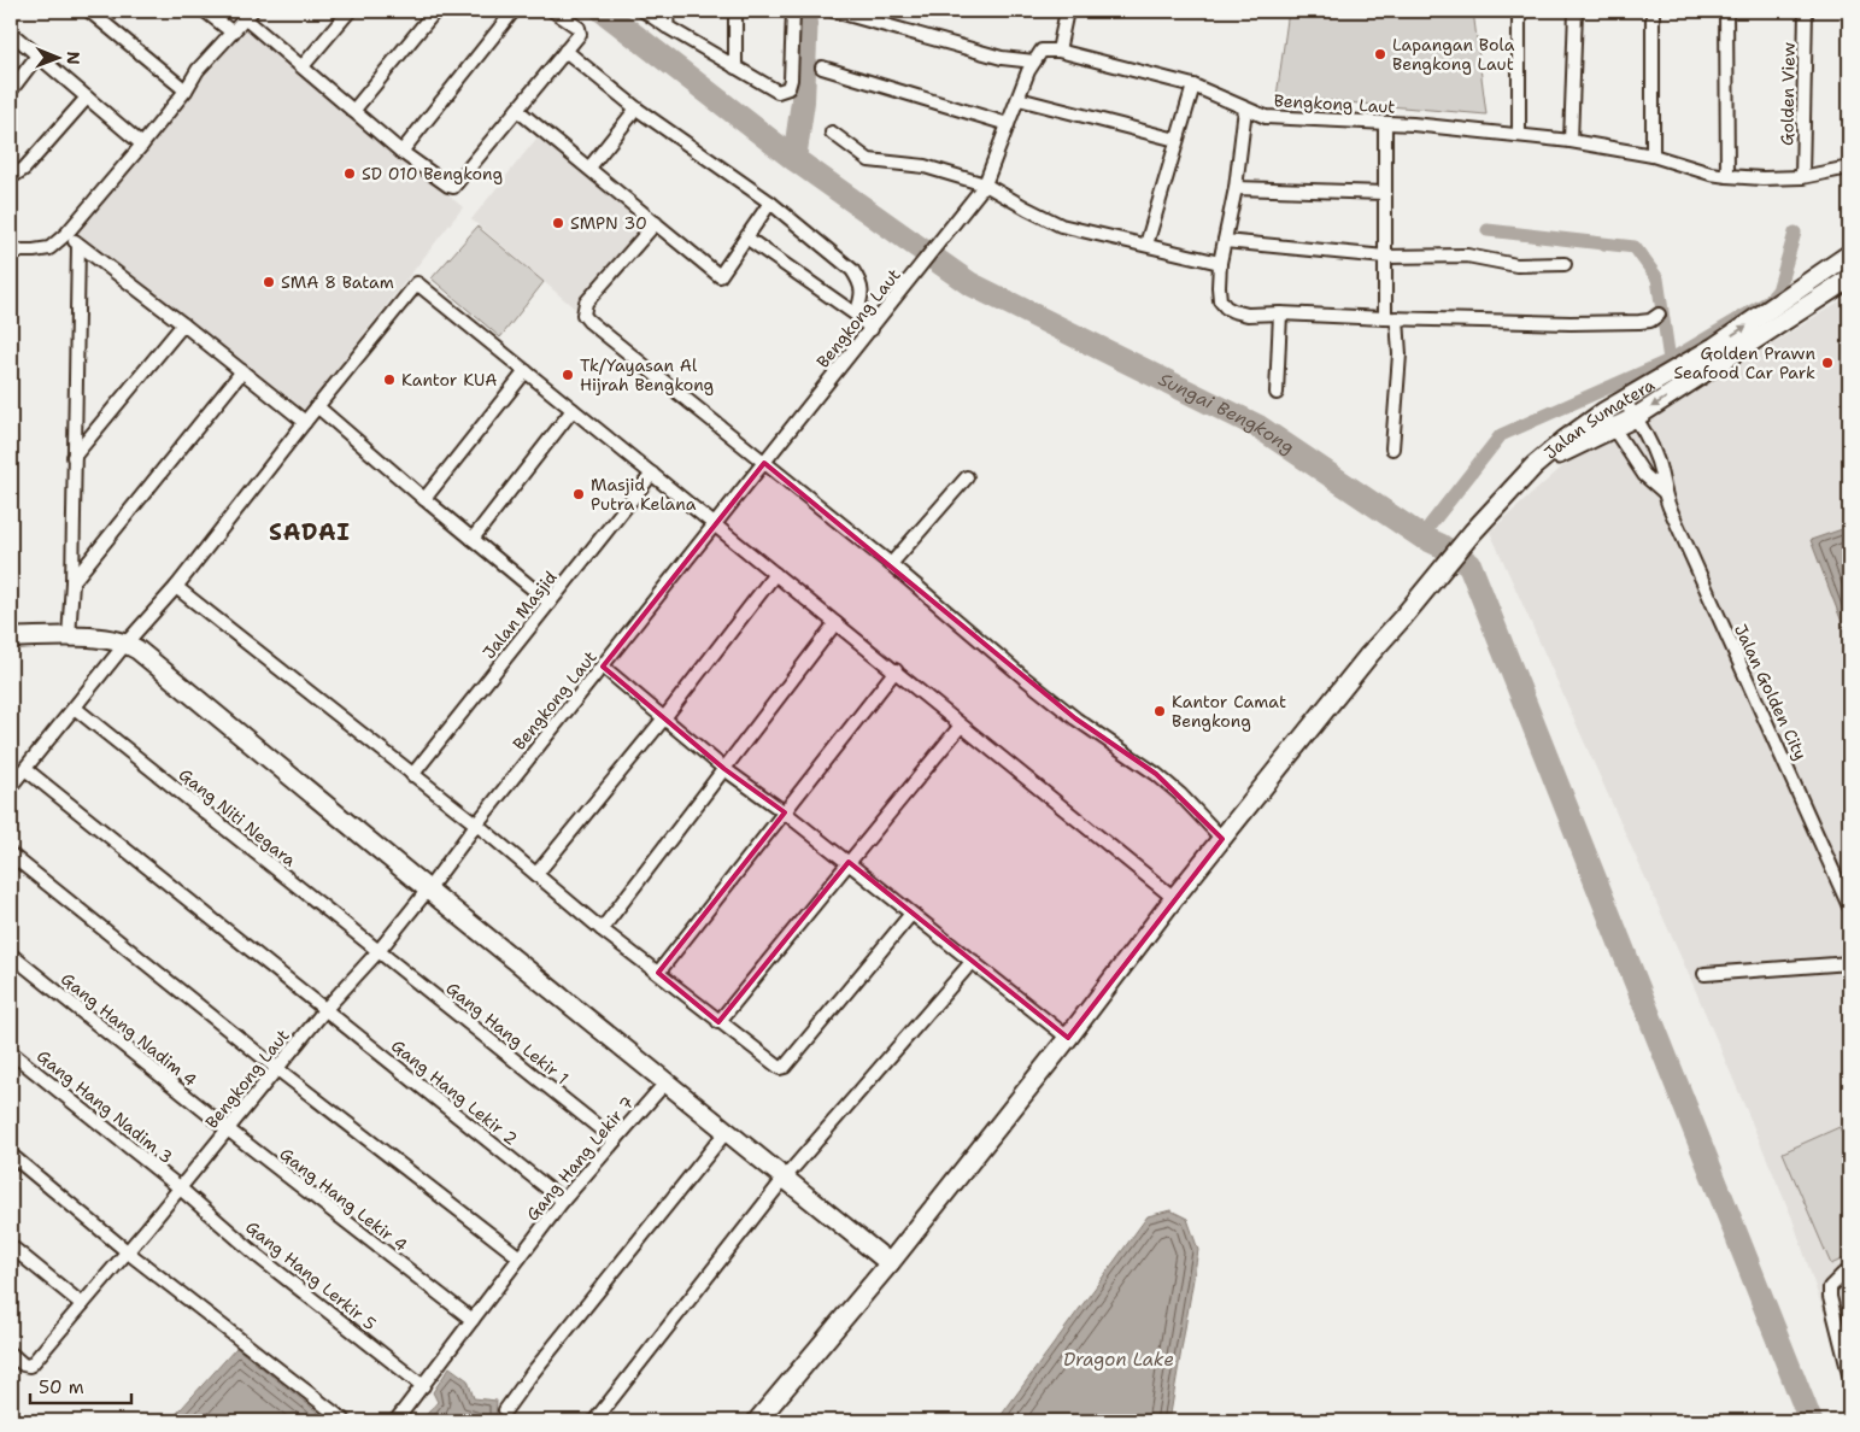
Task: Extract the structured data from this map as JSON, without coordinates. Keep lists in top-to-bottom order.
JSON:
{
  "streets": {
    "main road": ["Jalan Sumatera"],
    "street": [
      "Golden View",
      "Bengkong Laut",
      "Jalan Masjid",
      "Jalan Golden City",
      "Gang Niti Negara",
      "Gang Hang Nadim 4",
      "Gang Hang Lekir 1",
      "Gang Hang Lekir 2",
      "Gang Hang Nadim 3",
      "Gang Hang Lekir 7",
      "Gang Hang Lekir 4",
      "Gang Hang Lerkir 5"
    ]
  },
  "crossings": [
    ["Golden View", "Bengkong Laut"],
    ["Bengkong Laut", "Gang Niti Negara"],
    ["Bengkong Laut", "Gang Hang Nadim 4"],
    ["Bengkong Laut", "Gang Hang Lekir 1"],
    ["Bengkong Laut", "Gang Hang Lekir 2"],
    ["Bengkong Laut", "Gang Hang Nadim 3"],
    ["Bengkong Laut", "Gang Hang Lekir 4"],
    ["Bengkong Laut", "Gang Hang Lerkir 5"],
    ["Jalan Sumatera", "Jalan Golden City"],
    ["Gang Niti Negara", "Gang Hang Lekir 1"],
    ["Gang Hang Nadim 4", "Gang Hang Lekir 4"],
    ["Gang Hang Lekir 1", "Gang Hang Lekir 7"],
    ["Gang Hang Lekir 2", "Gang Hang Lekir 7"],
    ["Gang Hang Nadim 3", "Gang Hang Lerkir 5"],
    ["Gang Hang Lekir 7", "Gang Hang Lekir 4"],
    ["Gang Hang Lekir 7", "Gang Hang Lerkir 5"]
  ],
  "districts": ["SADAI"],
  "water": ["Sungai Bengkong", "Dragon Lake"],
  "places": [
    "Lapangan Bola Bengkong Laut",
    "SD 010 Bengkong",
    "SMPN 30",
    "SMA 8 Batam",
    "Golden Prawn Seafood Car Park",
    "Tk/Yayasan Al Hijrah Bengkong",
    "Kantor KUA",
    "Masjid Putra Kelana",
    "Kantor Camat Bengkong"
  ],
  "scale_bar": "50 m",
  "north": "right"
}
